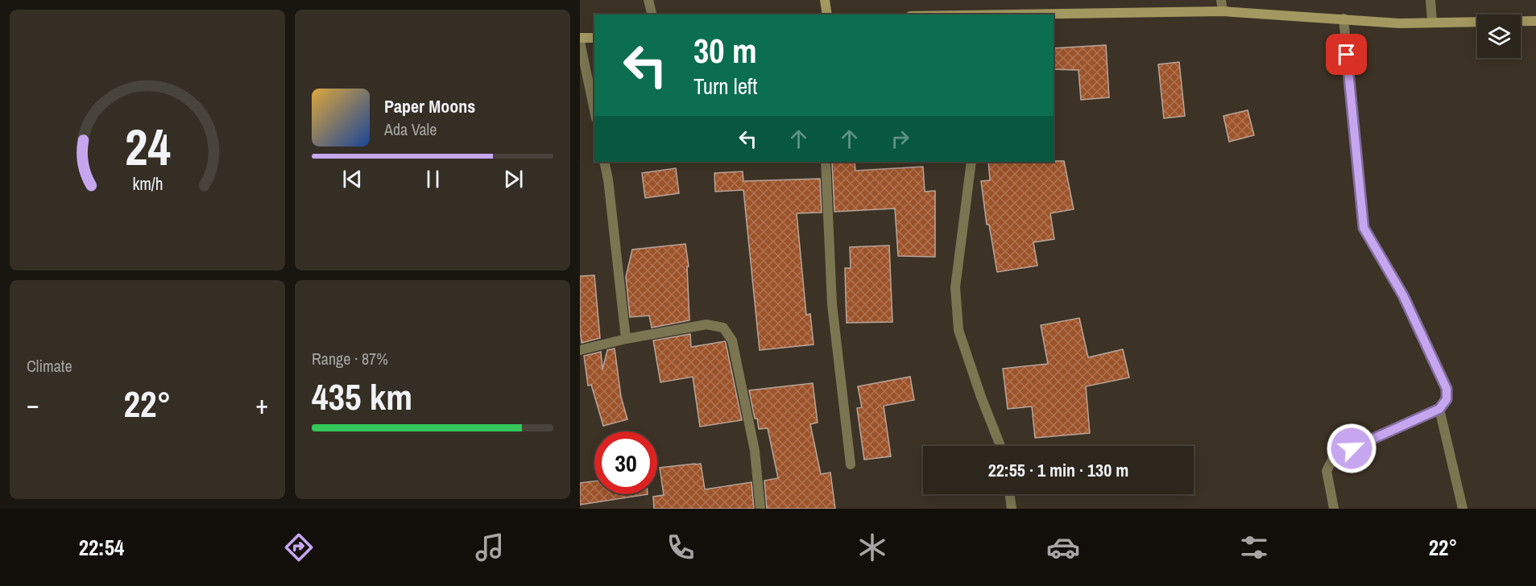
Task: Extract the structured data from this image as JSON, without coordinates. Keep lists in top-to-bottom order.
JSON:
{
  "page": {
    "turn": ["30 m", "Turn left"],
    "song": ["Paper Moons", "Ada Vale"],
    "tile": [
      "Climate",
      ["Range · 87%", "435 km"]
    ],
    "heat": ["−", "22°", "+"],
    "limit": "30",
    "trip": "22:55 · 1 min · 130 m",
    "tabs": ["22:54", "22°"],
    "gauge": ["24", "km/h"]
  }
}
